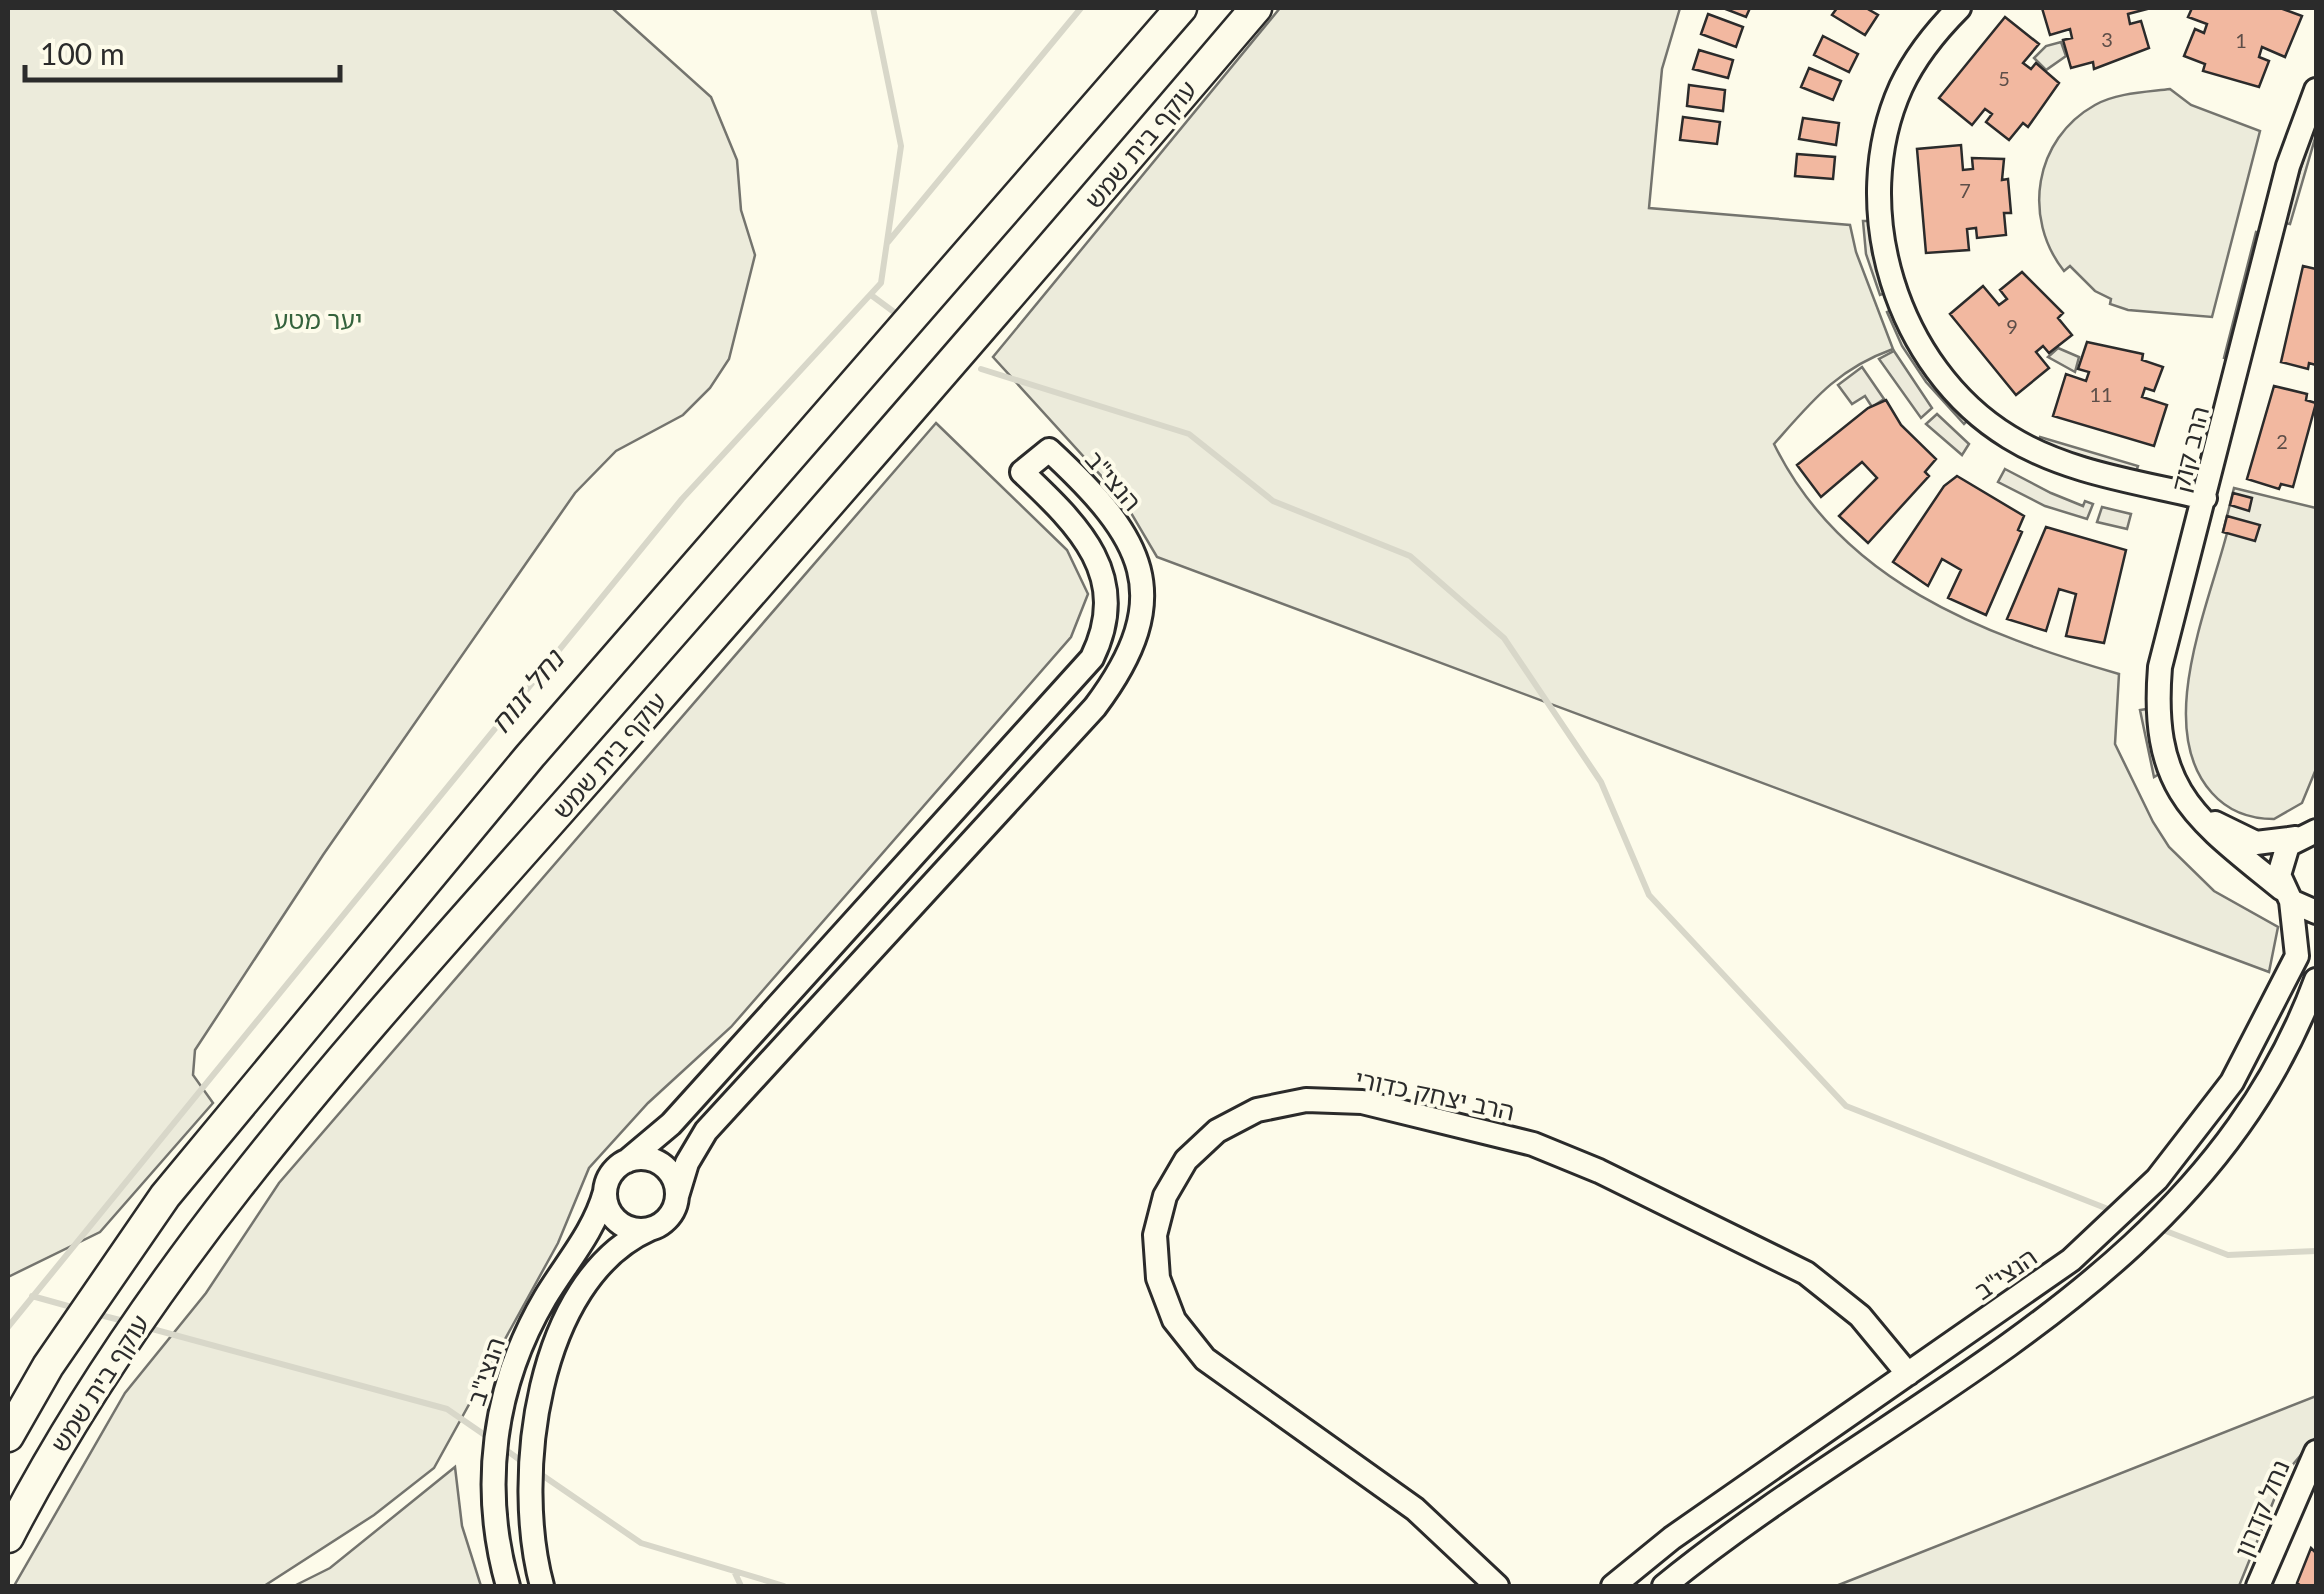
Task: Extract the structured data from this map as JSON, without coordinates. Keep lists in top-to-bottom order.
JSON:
{
  "streets": {
    "main road": ["עוקף בית שמש"],
    "street": [
      "הרב קוק",
      "הנצי\"ב",
      "הרב יצחק כדורי",
      "נחל קדרון"
    ]
  },
  "crossings": [
    ["הרב קוק", "הנצי\"ב"],
    ["הנצי\"ב", "הרב יצחק כדורי"]
  ],
  "water": ["נחל זנוח"],
  "parks": ["יער מטע"],
  "house_numbers": [
    "3",
    "1",
    "5",
    "7",
    "9",
    "11",
    "2"
  ],
  "scale_bar": "100 m"
}
